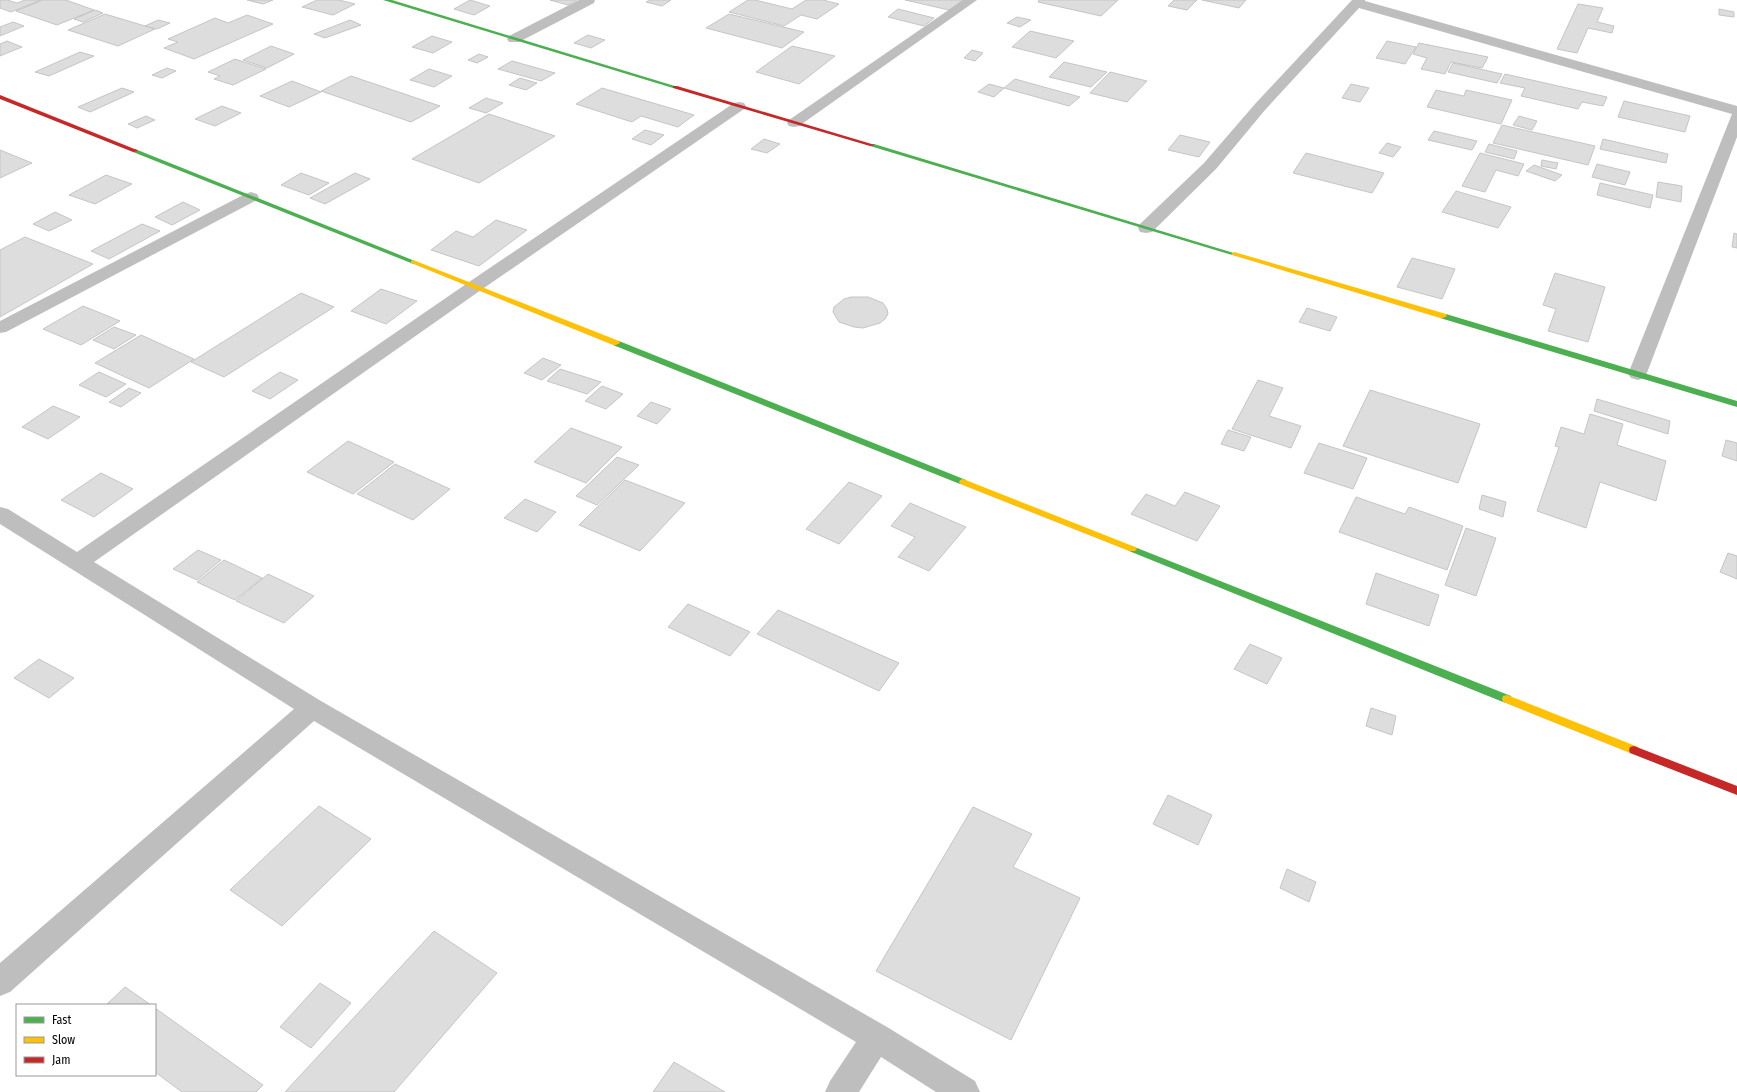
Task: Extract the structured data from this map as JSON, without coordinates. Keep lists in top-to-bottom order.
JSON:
{
  "legend": ["Fast", "Slow", "Jam"]
}
